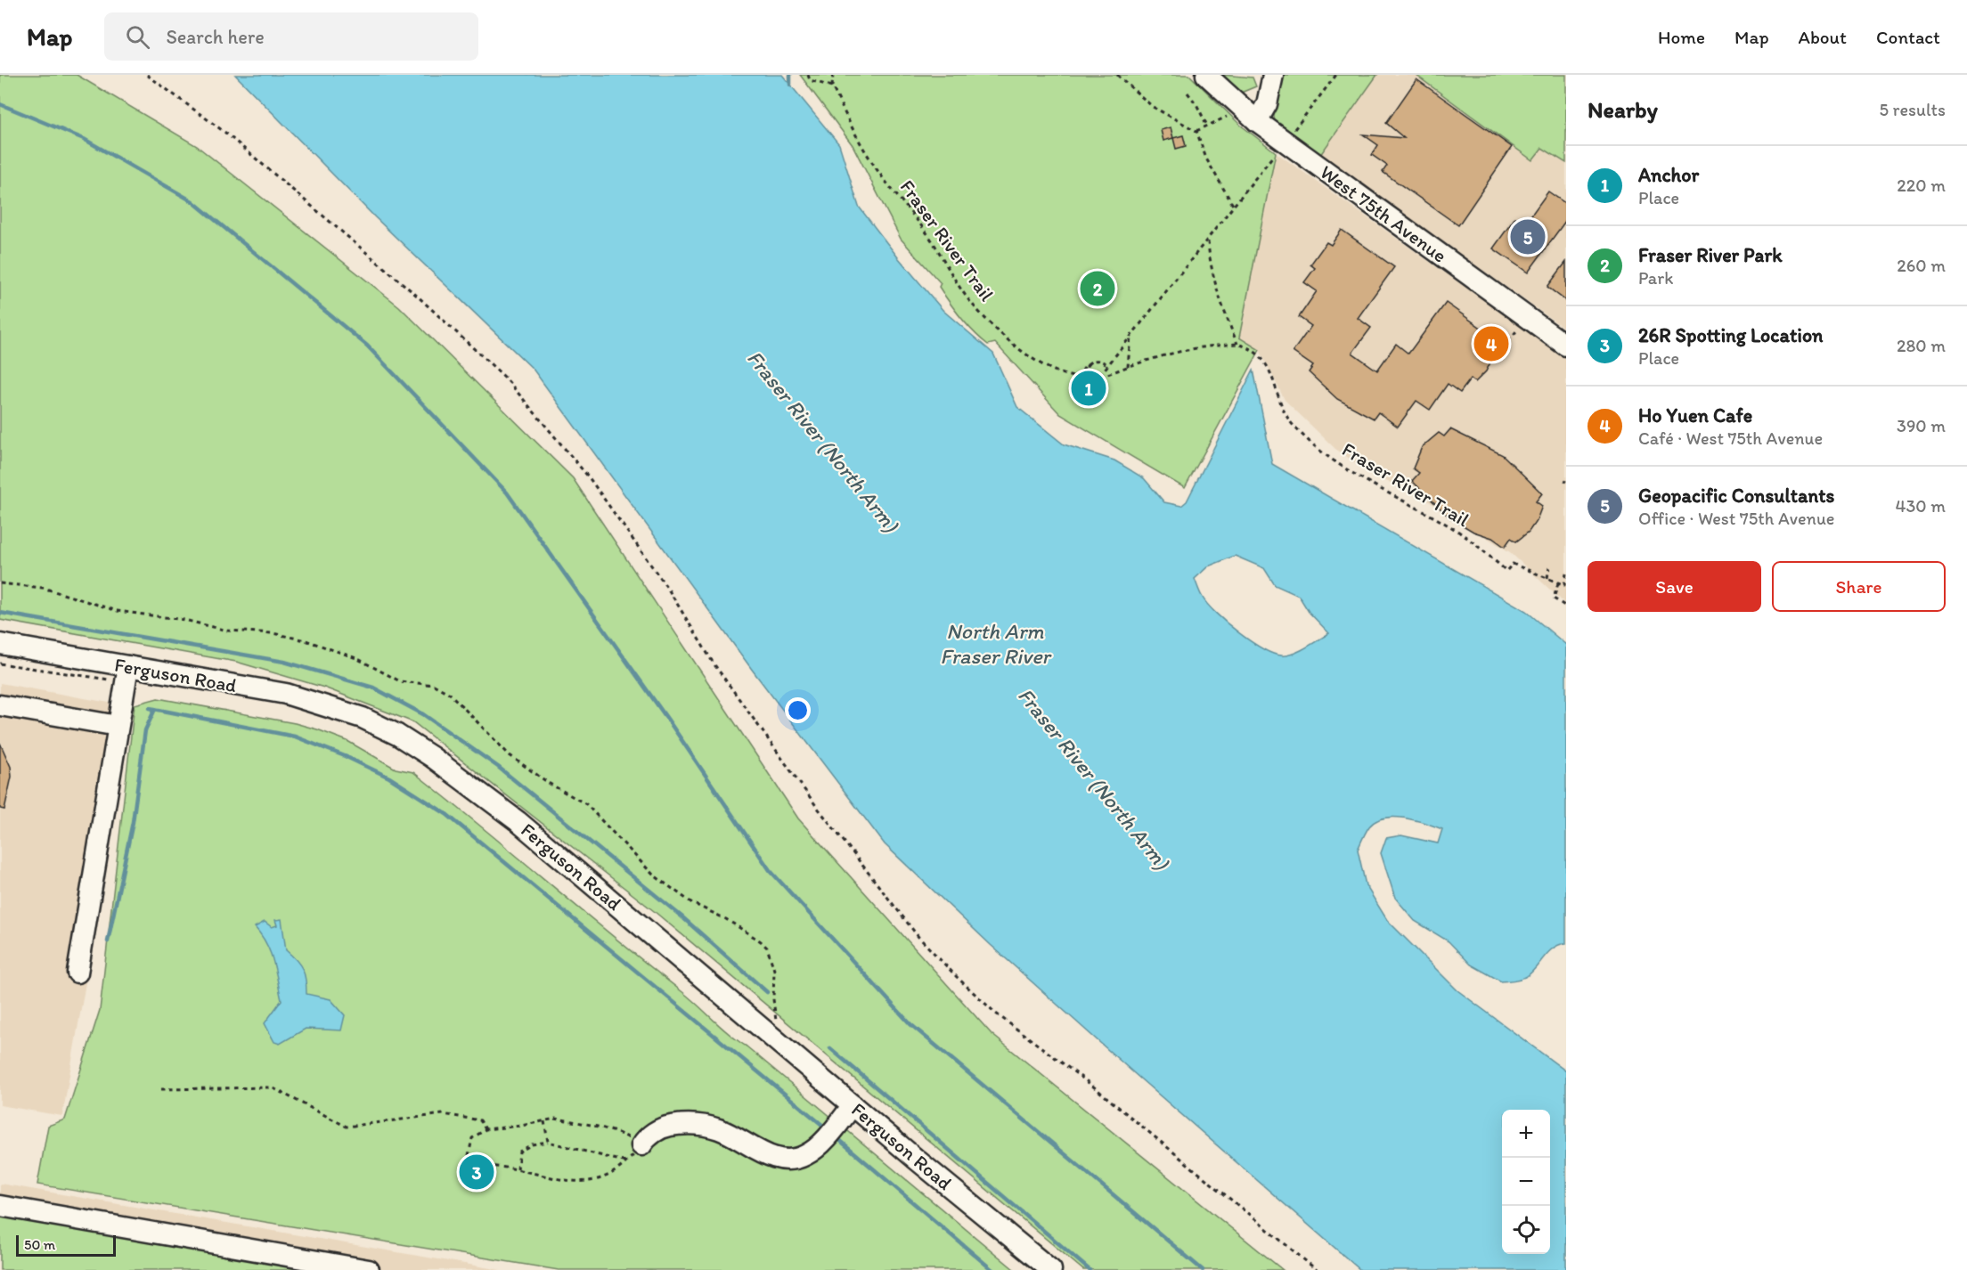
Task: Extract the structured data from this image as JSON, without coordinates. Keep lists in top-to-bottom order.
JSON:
{
  "streets": {
    "street": ["West 75th Avenue", "Ferguson Road"],
    "path": ["Fraser River Trail"]
  },
  "water": ["Fraser River (North Arm)", "North Arm Fraser River"],
  "scale_bar": "50 m",
  "page": {
    "header": "Map",
    "search": "Search here",
    "nav": [
      "Home",
      "Map",
      "About",
      "Contact"
    ],
    "heading": ["Nearby", "5 results"],
    "list": [
      {
        "mark": "1",
        "name": "Anchor",
        "note": "Place",
        "value": "220 m"
      },
      {
        "mark": "2",
        "name": "Fraser River Park",
        "note": "Park",
        "value": "260 m"
      },
      {
        "mark": "3",
        "name": "26R Spotting Location",
        "note": "Place",
        "value": "280 m"
      },
      {
        "mark": "4",
        "name": "Ho Yuen Cafe",
        "note": "Café · West 75th Avenue",
        "value": "390 m"
      },
      {
        "mark": "5",
        "name": "Geopacific Consultants",
        "note": "Office · West 75th Avenue",
        "value": "430 m"
      }
    ],
    "pins": [
      "5",
      "2",
      "4",
      "1",
      "3"
    ],
    "buttons": ["Save", "Share"],
    "map_buttons": ["+", "−"],
    "scale": "50 m"
  }
}
